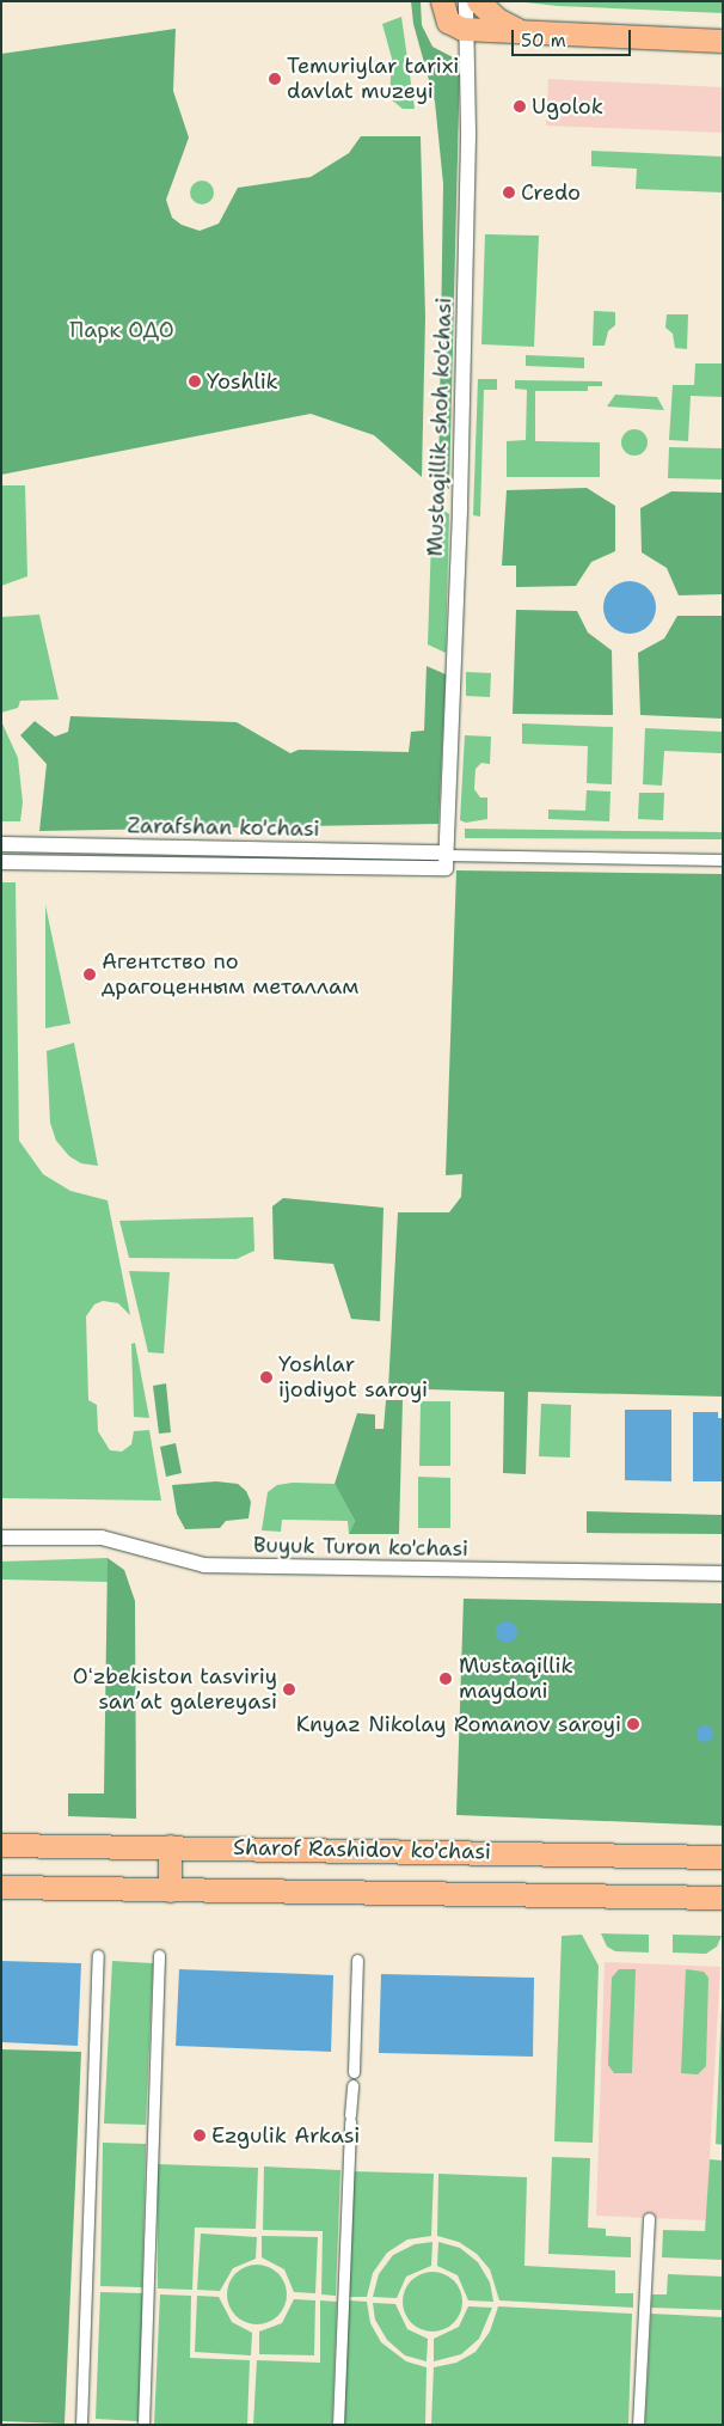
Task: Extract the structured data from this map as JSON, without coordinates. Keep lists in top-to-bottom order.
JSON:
{
  "streets": {
    "main road": ["Sharof Rashidov ko'chasi"],
    "street": ["Mustaqillik shoh ko'chasi", "Zarafshan ko'chasi", "Buyuk Turon ko'chasi"]
  },
  "crossings": [
    ["Mustaqillik shoh ko'chasi", "Zarafshan ko'chasi"]
  ],
  "parks": ["Парк ОДО"],
  "places": [
    "Temuriylar tarixi davlat muzeyi",
    "Ugolok",
    "Credo",
    "Yoshlik",
    "Агентство по драгоценным металлам",
    "Yoshlar ijodiyot saroyi",
    "Mustaqillik maydoni",
    "Oʻzbekiston tasviriy sanʼat galereyasi",
    "Knyaz Nikolay Romanov saroyi",
    "Ezgulik Arkasi"
  ],
  "scale_bar": "50 m"
}
